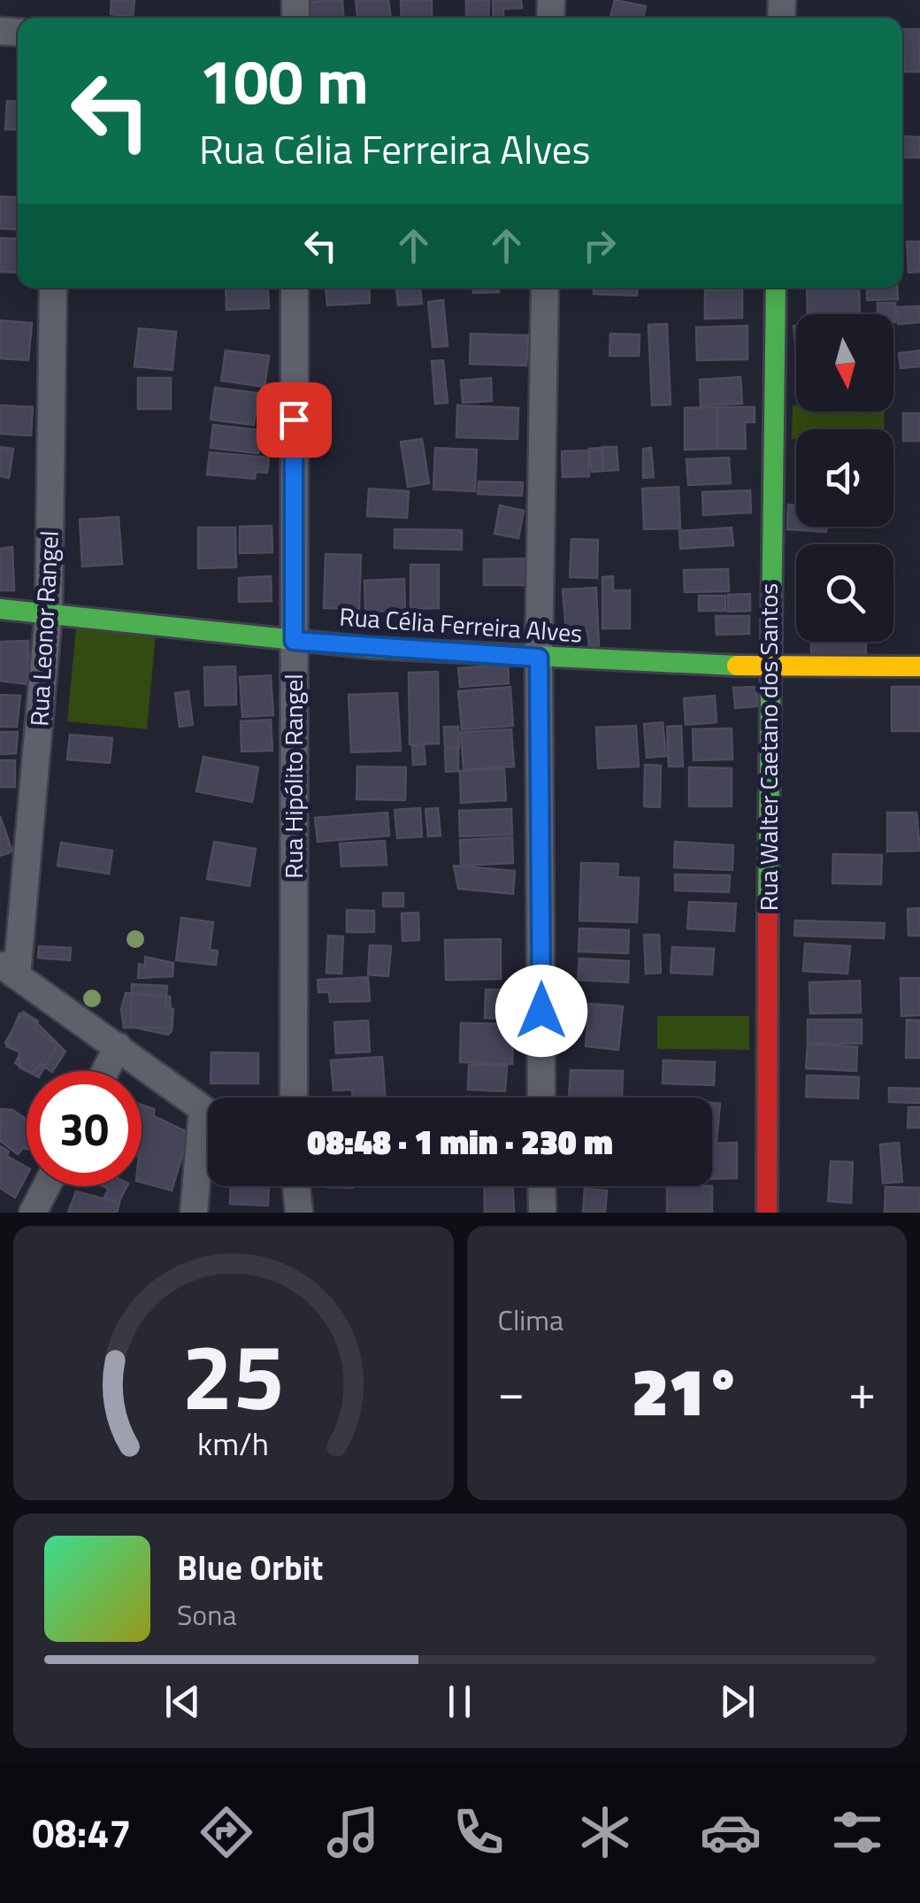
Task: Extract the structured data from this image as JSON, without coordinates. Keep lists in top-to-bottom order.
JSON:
{
  "streets": {
    "street": [
      "Rua Célia Ferreira Alves",
      "Rua Leonor Rangel",
      "Rua Walter Caetano dos Santos",
      "Rua Hipólito Rangel"
    ]
  },
  "crossings": [
    ["Rua Célia Ferreira Alves", "Rua Leonor Rangel"],
    ["Rua Célia Ferreira Alves", "Rua Walter Caetano dos Santos"],
    ["Rua Célia Ferreira Alves", "Rua Hipólito Rangel"]
  ],
  "north": "bottom",
  "page": {
    "turn": ["100 m", "Rua Célia Ferreira Alves"],
    "limit": "30",
    "trip": "08:48 · 1 min · 230 m",
    "tile": "Clima",
    "heat": ["−", "21°", "+"],
    "song": ["Blue Orbit", "Sona"],
    "tabs": "08:47",
    "gauge": ["25", "km/h"]
  }
}
